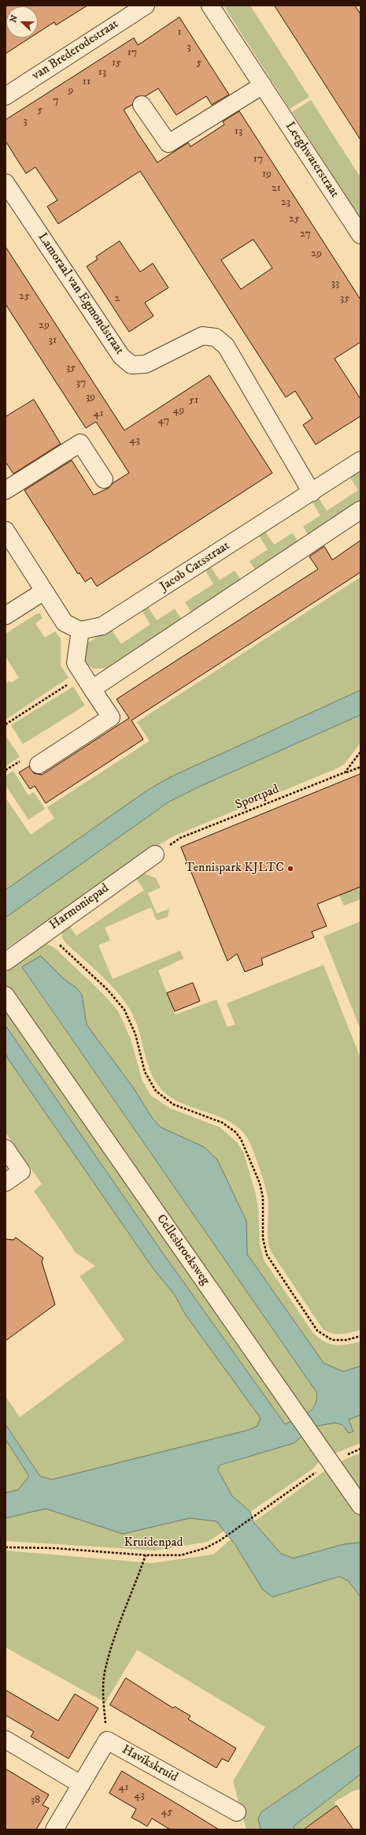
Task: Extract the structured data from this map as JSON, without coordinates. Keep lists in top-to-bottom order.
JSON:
{
  "streets": {
    "street": [
      "van Brederodestraat",
      "Leeghwaterstraat",
      "Lamoraal van Egmondstraat",
      "Jacob Catsstraat",
      "Harmoniepad",
      "Cellesbroeksweg",
      "Havikskruid"
    ],
    "path": ["Sportpad", "Kruidenpad"]
  },
  "crossings": [
    ["Lamoraal van Egmondstraat", "Jacob Catsstraat"],
    ["Sportpad", "Harmoniepad"],
    ["Cellesbroeksweg", "Kruidenpad"]
  ],
  "places": ["Tennispark KJLTC"],
  "house_numbers": [
    "1",
    "3",
    "17",
    "15",
    "5",
    "13",
    "11",
    "9",
    "7",
    "5",
    "3",
    "13",
    "17",
    "19",
    "21",
    "23",
    "25",
    "27",
    "29",
    "33",
    "25",
    "2",
    "35",
    "29",
    "31",
    "35",
    "37",
    "39",
    "51",
    "49",
    "41",
    "47",
    "43",
    "41",
    "43",
    "38",
    "45"
  ],
  "north": "left"
}
